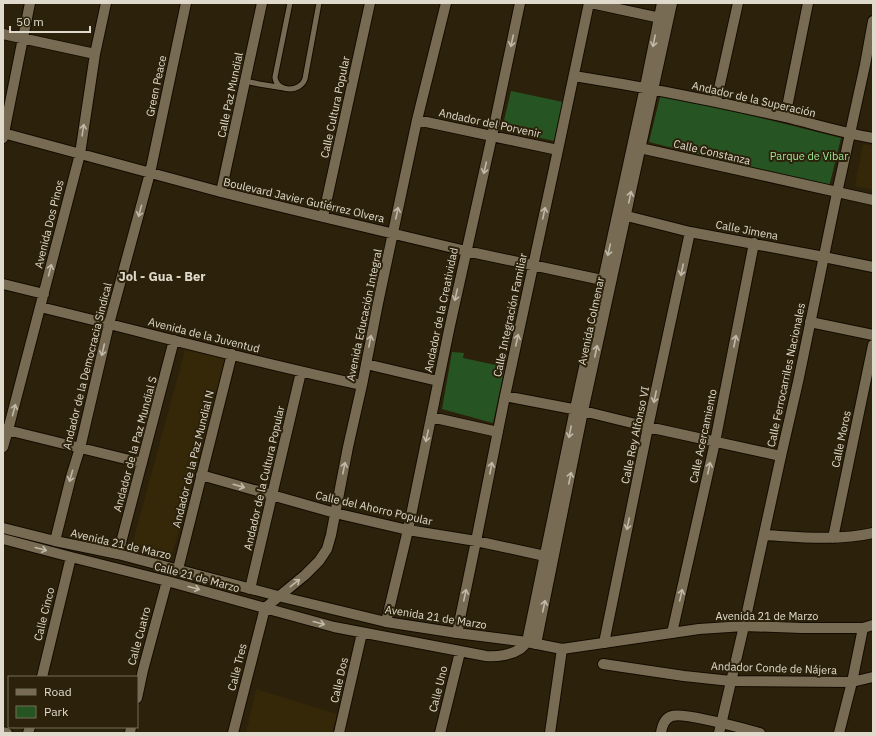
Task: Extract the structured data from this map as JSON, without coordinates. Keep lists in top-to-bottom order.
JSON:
{
  "streets": {
    "street": [
      "Green Peace",
      "Calle Paz Mundial",
      "Andador de la Superación",
      "Calle Cultura Popular",
      "Andador del Porvenir",
      "Calle Constanza",
      "Boulevard Javier Gutiérrez Olvera",
      "Avenida Dos Pinos",
      "Calle Jimena",
      "Andador de la Creatividad",
      "Avenida Educación Integral",
      "Calle Integración Familiar",
      "Avenida Colmenar",
      "Avenida de la Juventud",
      "Andador de la Democracia Sindical",
      "Calle Ferrocarriles Nacionales",
      "Calle Rey Alfonso VI",
      "Calle Acercamiento",
      "Calle Moros",
      "Andador de la Paz Mundial S",
      "Andador de la Paz Mundial N",
      "Andador de la Cultura Popular",
      "Calle del Ahorro Popular",
      "Avenida 21 de Marzo",
      "Calle 21 de Marzo",
      "Calle Cinco",
      "Calle Cuatro",
      "Calle Tres",
      "Andador Conde de Nájera",
      "Calle Dos",
      "Calle Uno"
    ]
  },
  "crossings": [
    ["Green Peace", "Boulevard Javier Gutiérrez Olvera"],
    ["Green Peace", "Andador de la Democracia Sindical"],
    ["Calle Paz Mundial", "Boulevard Javier Gutiérrez Olvera"],
    ["Andador de la Superación", "Calle Integración Familiar"],
    ["Andador de la Superación", "Avenida Colmenar"],
    ["Andador de la Superación", "Calle Ferrocarriles Nacionales"],
    ["Calle Cultura Popular", "Boulevard Javier Gutiérrez Olvera"],
    ["Andador del Porvenir", "Andador de la Creatividad"],
    ["Andador del Porvenir", "Avenida Educación Integral"],
    ["Andador del Porvenir", "Calle Integración Familiar"],
    ["Calle Constanza", "Avenida Colmenar"],
    ["Calle Constanza", "Calle Ferrocarriles Nacionales"],
    ["Boulevard Javier Gutiérrez Olvera", "Avenida Dos Pinos"],
    ["Boulevard Javier Gutiérrez Olvera", "Andador de la Creatividad"],
    ["Boulevard Javier Gutiérrez Olvera", "Avenida Educación Integral"],
    ["Boulevard Javier Gutiérrez Olvera", "Calle Integración Familiar"],
    ["Boulevard Javier Gutiérrez Olvera", "Avenida Colmenar"],
    ["Boulevard Javier Gutiérrez Olvera", "Andador de la Democracia Sindical"],
    ["Avenida Dos Pinos", "Avenida de la Juventud"],
    ["Calle Jimena", "Avenida Colmenar"],
    ["Calle Jimena", "Calle Ferrocarriles Nacionales"],
    ["Calle Jimena", "Calle Rey Alfonso VI"],
    ["Calle Jimena", "Calle Acercamiento"],
    ["Andador de la Creatividad", "Calle del Ahorro Popular"],
    ["Andador de la Creatividad", "Avenida 21 de Marzo"],
    ["Avenida Educación Integral", "Avenida de la Juventud"],
    ["Avenida Educación Integral", "Calle del Ahorro Popular"],
    ["Avenida Educación Integral", "Avenida 21 de Marzo"],
    ["Avenida Educación Integral", "Calle 21 de Marzo"],
    ["Avenida Educación Integral", "Calle Tres"],
    ["Calle Integración Familiar", "Calle del Ahorro Popular"],
    ["Calle Integración Familiar", "Avenida 21 de Marzo"],
    ["Avenida Colmenar", "Calle del Ahorro Popular"],
    ["Avenida Colmenar", "Avenida 21 de Marzo"],
    ["Avenida Colmenar", "Calle 21 de Marzo"],
    ["Avenida de la Juventud", "Andador de la Democracia Sindical"],
    ["Avenida de la Juventud", "Andador de la Paz Mundial S"],
    ["Avenida de la Juventud", "Andador de la Paz Mundial N"],
    ["Avenida de la Juventud", "Andador de la Cultura Popular"],
    ["Andador de la Democracia Sindical", "Avenida 21 de Marzo"],
    ["Calle Ferrocarriles Nacionales", "Avenida 21 de Marzo"],
    ["Calle Ferrocarriles Nacionales", "Andador Conde de Nájera"],
    ["Calle Rey Alfonso VI", "Avenida 21 de Marzo"],
    ["Calle Acercamiento", "Avenida 21 de Marzo"],
    ["Andador de la Paz Mundial S", "Avenida 21 de Marzo"],
    ["Andador de la Paz Mundial N", "Calle del Ahorro Popular"],
    ["Andador de la Paz Mundial N", "Avenida 21 de Marzo"],
    ["Andador de la Cultura Popular", "Calle del Ahorro Popular"],
    ["Andador de la Cultura Popular", "Avenida 21 de Marzo"],
    ["Avenida 21 de Marzo", "Calle 21 de Marzo"],
    ["Calle 21 de Marzo", "Calle Cinco"],
    ["Calle 21 de Marzo", "Calle Cuatro"],
    ["Calle 21 de Marzo", "Calle Tres"],
    ["Calle 21 de Marzo", "Calle Dos"],
    ["Calle 21 de Marzo", "Calle Uno"]
  ],
  "one_way": [
    "Avenida Dos Pinos",
    "Andador de la Creatividad",
    "Avenida Educación Integral",
    "Calle Integración Familiar",
    "Andador de la Democracia Sindical",
    "Calle Rey Alfonso VI",
    "Calle Acercamiento",
    "Calle 21 de Marzo"
  ],
  "districts": ["Jol - Gua - Ber"],
  "parks": ["Parque de Vibar"],
  "legend": ["Road", "Park"],
  "scale_bar": "50 m"
}
